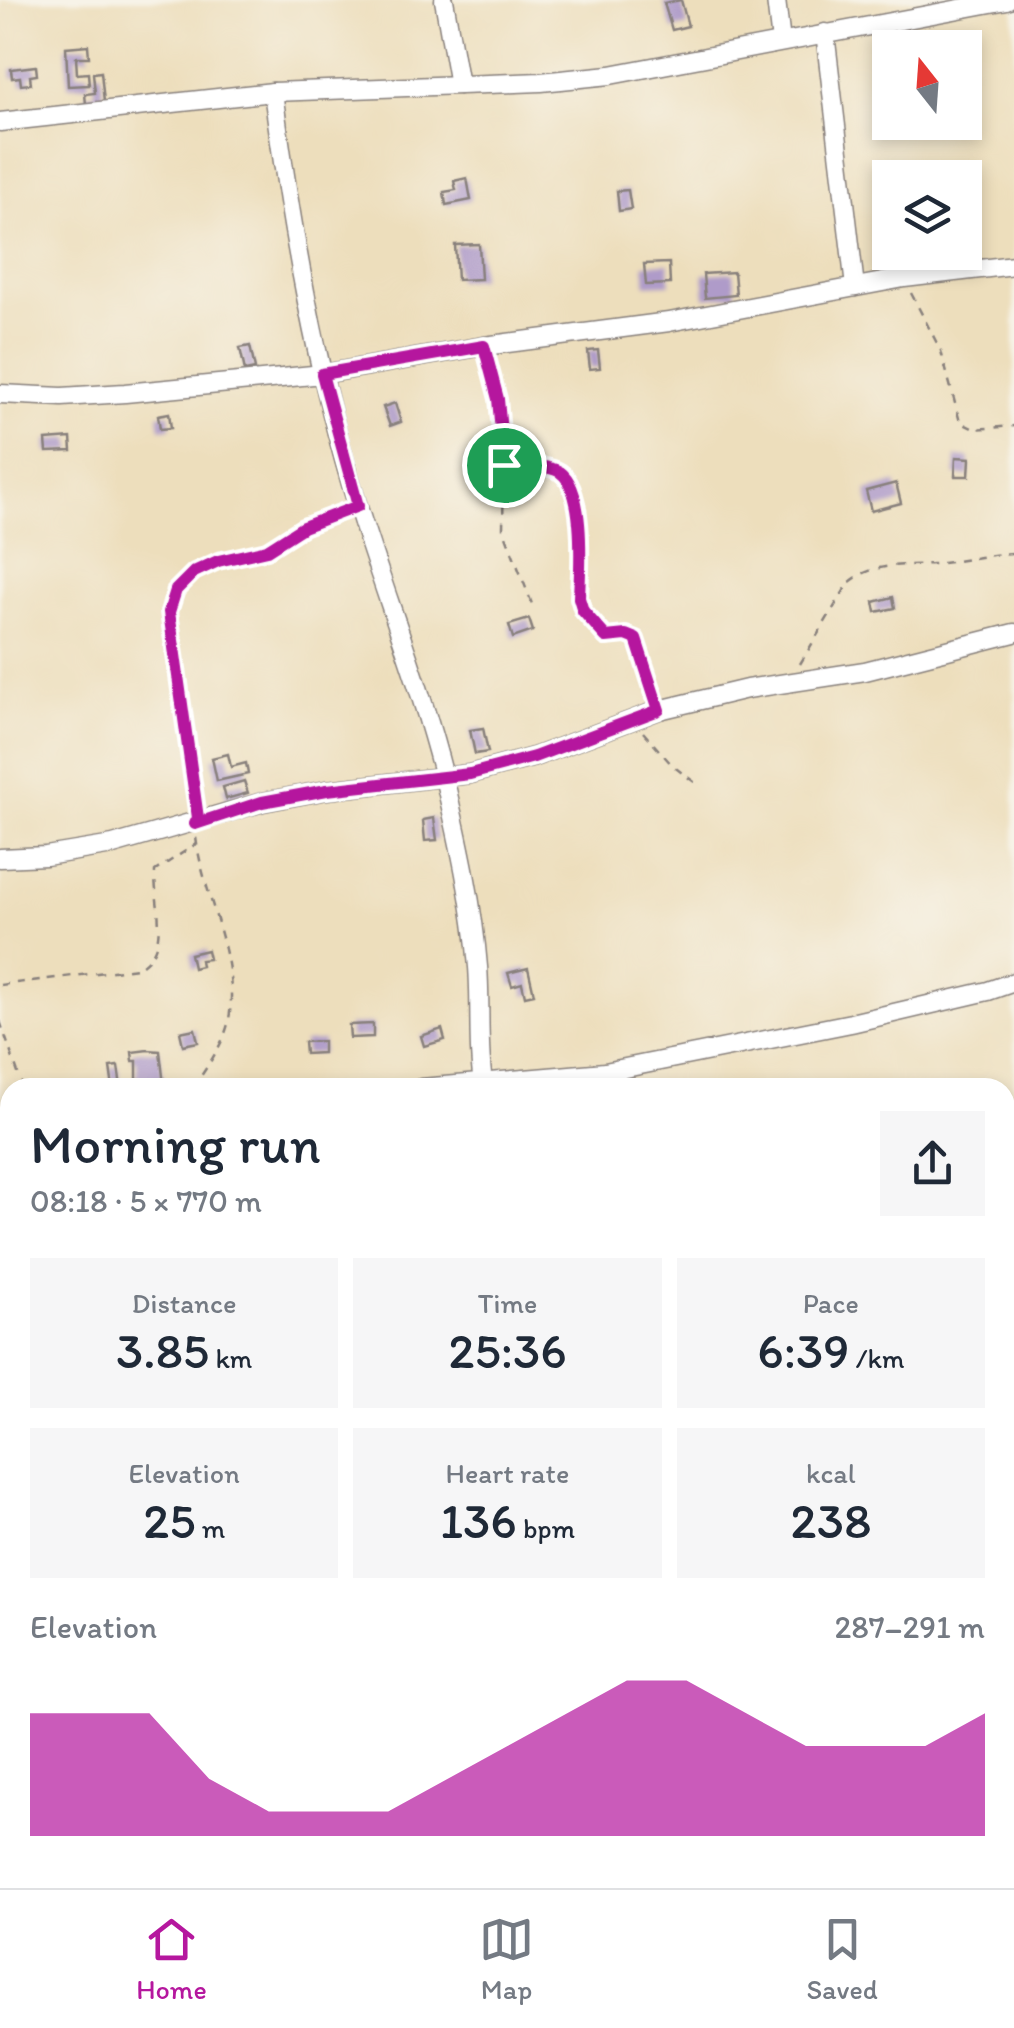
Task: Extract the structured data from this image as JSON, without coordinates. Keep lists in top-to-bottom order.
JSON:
{
  "north": "top",
  "page": {
    "heading": ["Morning run", "08:18 · 5 × 770 m"],
    "stats": [
      ["Distance", "3.85 km"],
      ["Time", "25:36"],
      ["Pace", "6:39 /km"],
      ["Elevation", "25 m"],
      ["Heart rate", "136 bpm"],
      ["kcal", "238"]
    ],
    "chart": ["Elevation", "287–291 m"],
    "tabs": ["Home", "Map", "Saved"]
  }
}
